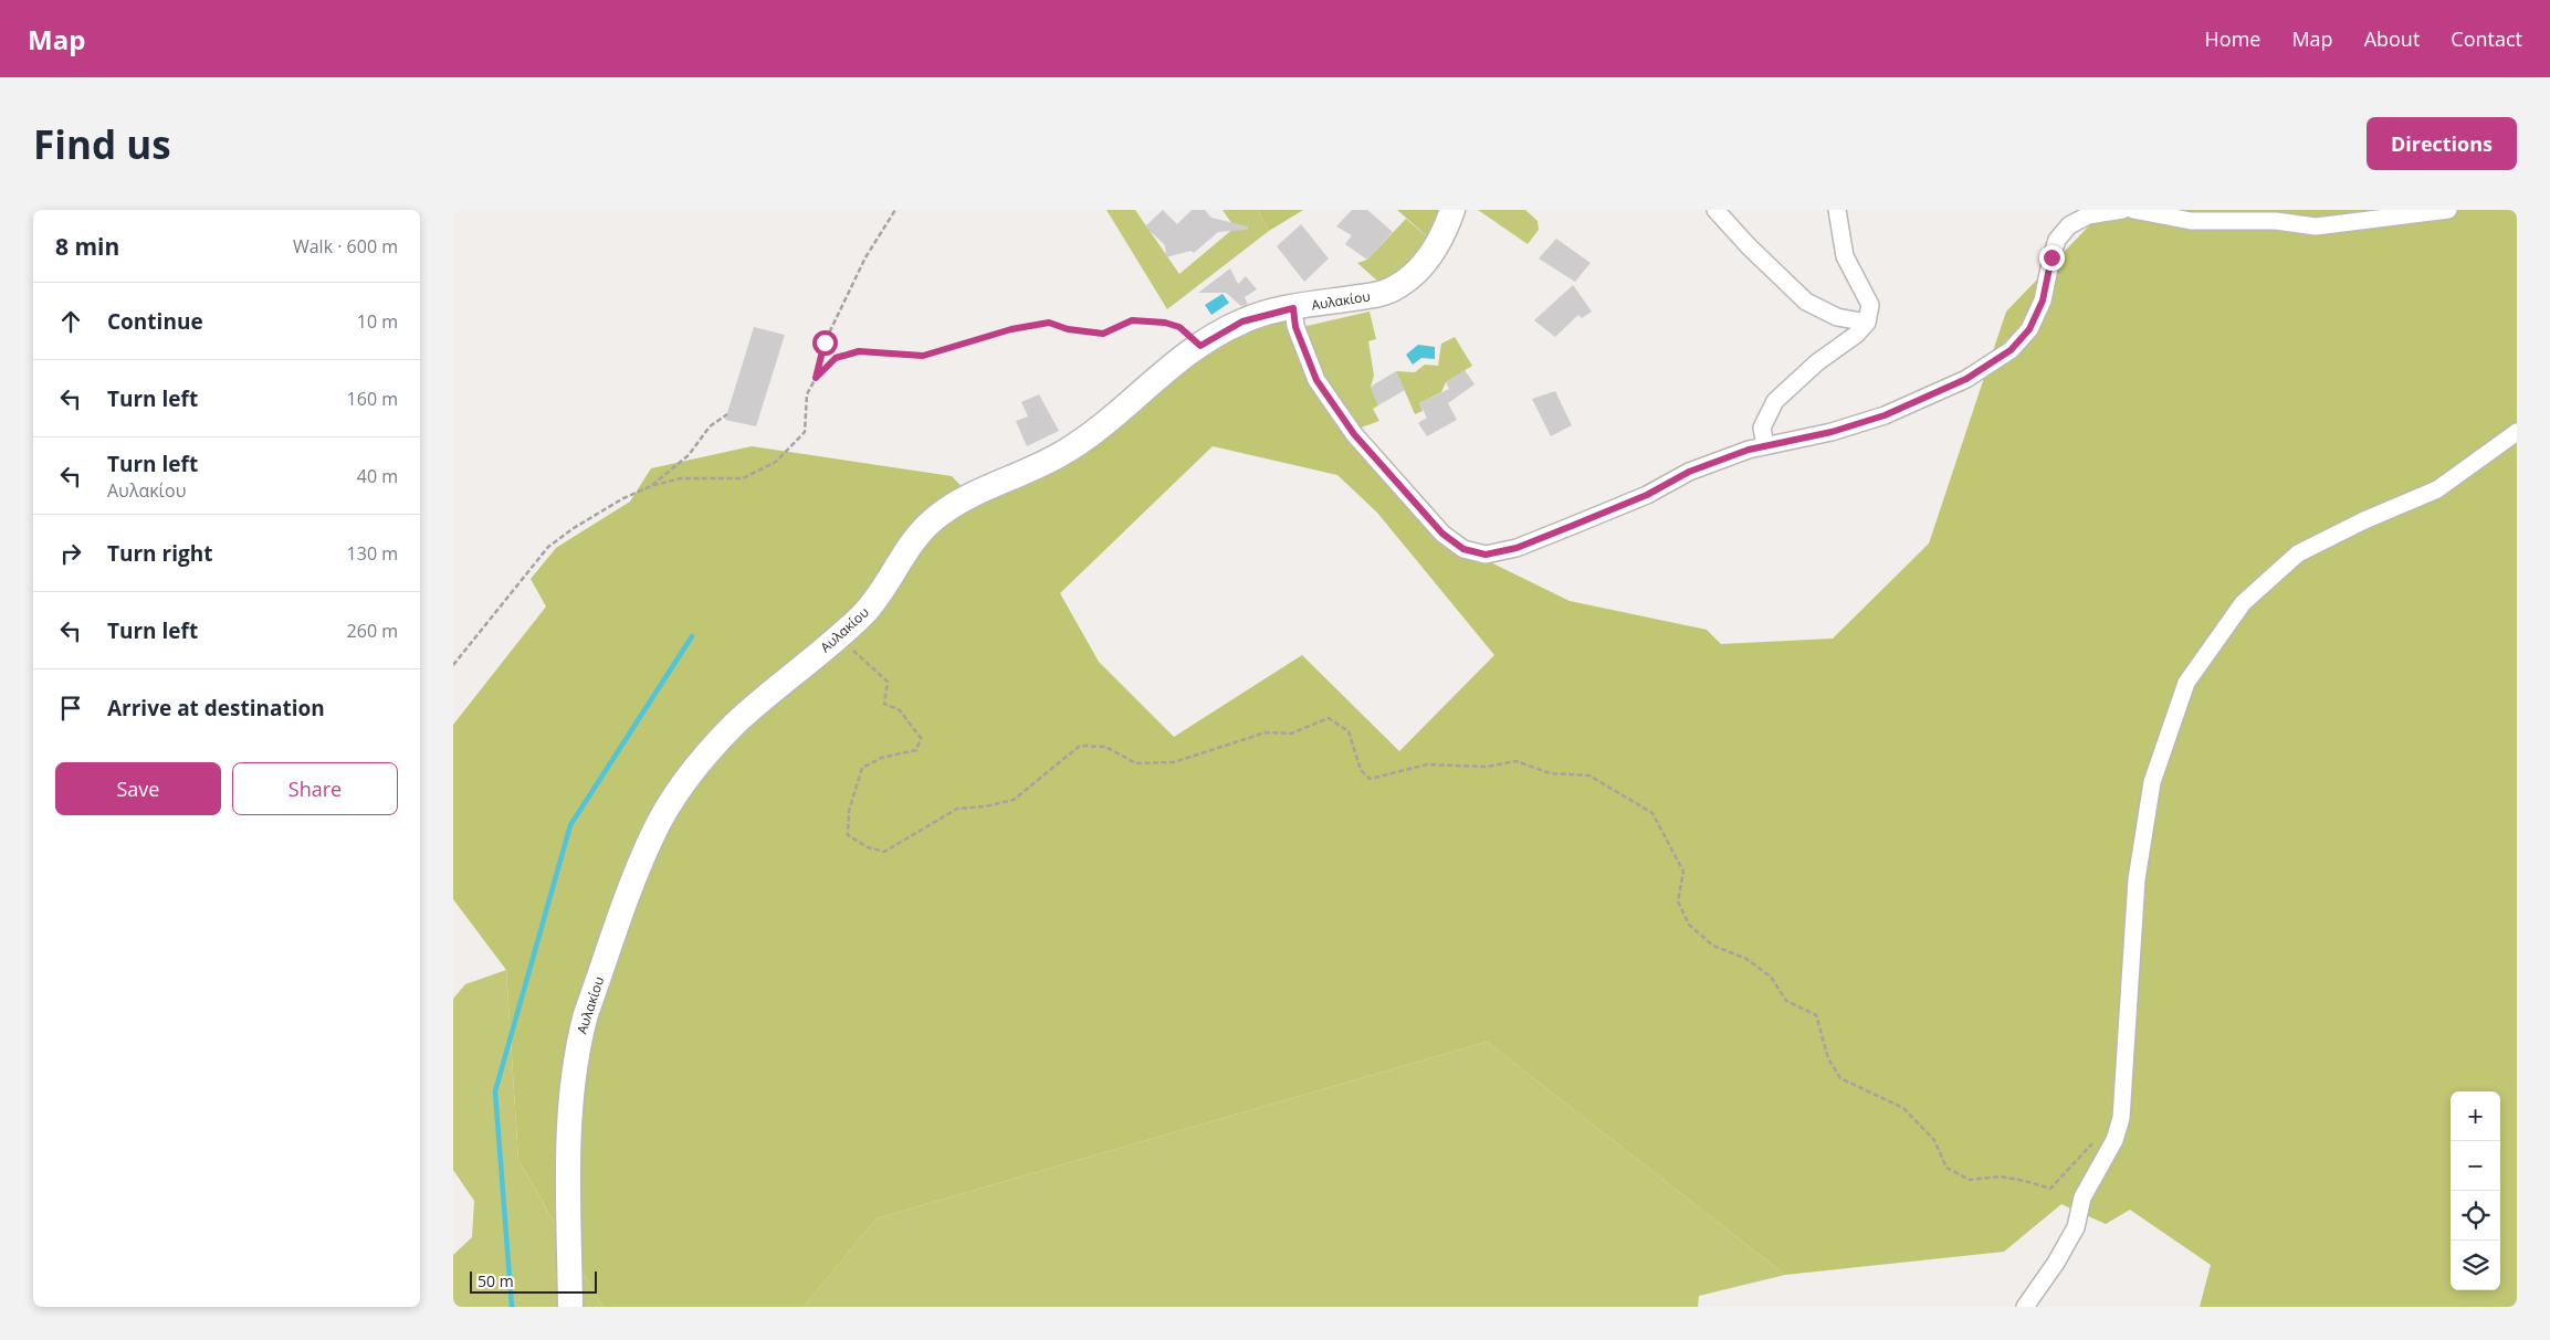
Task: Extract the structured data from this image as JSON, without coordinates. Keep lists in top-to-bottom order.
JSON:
{
  "streets": {
    "street": ["Αυλακίου"]
  },
  "scale_bar": "50 m",
  "page": {
    "header": "Map",
    "nav": [
      "Home",
      "Map",
      "About",
      "Contact"
    ],
    "buttons": [
      "Directions",
      ["Save", "Share"]
    ],
    "title": "Find us",
    "heading": ["8 min", "Walk · 600 m"],
    "list": [
      ["Continue", "10 m"],
      ["Turn left", "160 m"],
      ["Turn left", "Αυλακίου", "40 m"],
      ["Turn right", "130 m"],
      ["Turn left", "260 m"],
      "Arrive at destination"
    ],
    "map_buttons": ["+", "−"],
    "scale": "50 m"
  }
}
